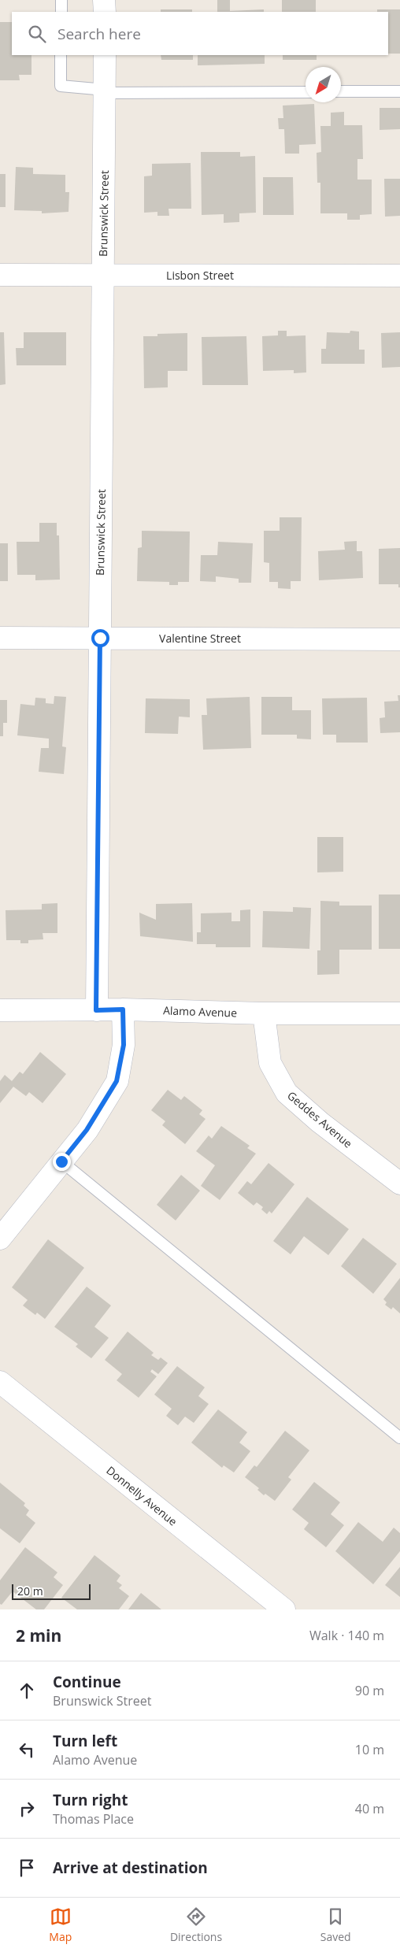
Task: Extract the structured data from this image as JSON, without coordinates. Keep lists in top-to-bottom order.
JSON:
{
  "streets": {
    "street": [
      "Brunswick Street",
      "Lisbon Street",
      "Valentine Street",
      "Alamo Avenue",
      "Geddes Avenue",
      "Donnelly Avenue"
    ]
  },
  "crossings": [
    ["Brunswick Street", "Lisbon Street"],
    ["Brunswick Street", "Valentine Street"],
    ["Brunswick Street", "Alamo Avenue"],
    ["Alamo Avenue", "Geddes Avenue"]
  ],
  "scale_bar": "20 m",
  "north": "bottom left",
  "page": {
    "search": "Search here",
    "scale": "20 m",
    "heading": ["2 min", "Walk · 140 m"],
    "list": [
      ["Continue", "Brunswick Street", "90 m"],
      ["Turn left", "Alamo Avenue", "10 m"],
      ["Turn right", "Thomas Place", "40 m"],
      "Arrive at destination"
    ],
    "nav": ["Map", "Directions", "Saved"]
  }
}
